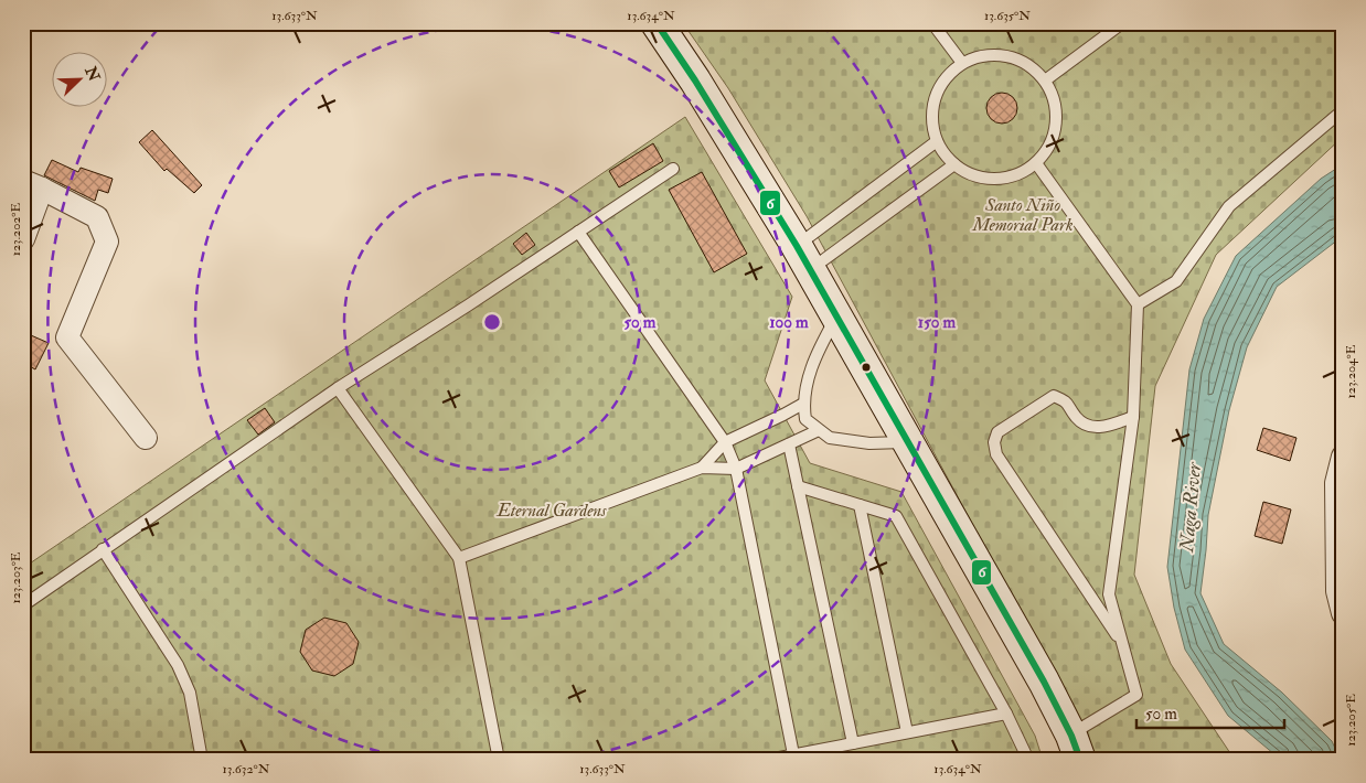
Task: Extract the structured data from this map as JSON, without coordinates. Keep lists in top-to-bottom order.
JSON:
{
  "water": ["Naga River"],
  "parks": ["Santo Niño Memorial Park", "Eternal Gardens"],
  "lines": ["transit line 6"],
  "scale_bar": "50 m",
  "north": "top right",
  "coordinates": [
    "13.633°N",
    "13.634°N",
    "13.635°N",
    "123.202°E",
    "123.204°E",
    "123.203°E",
    "123.205°E",
    "13.632°N"
  ],
  "rings": ["50 m", "100 m", "150 m"]
}
